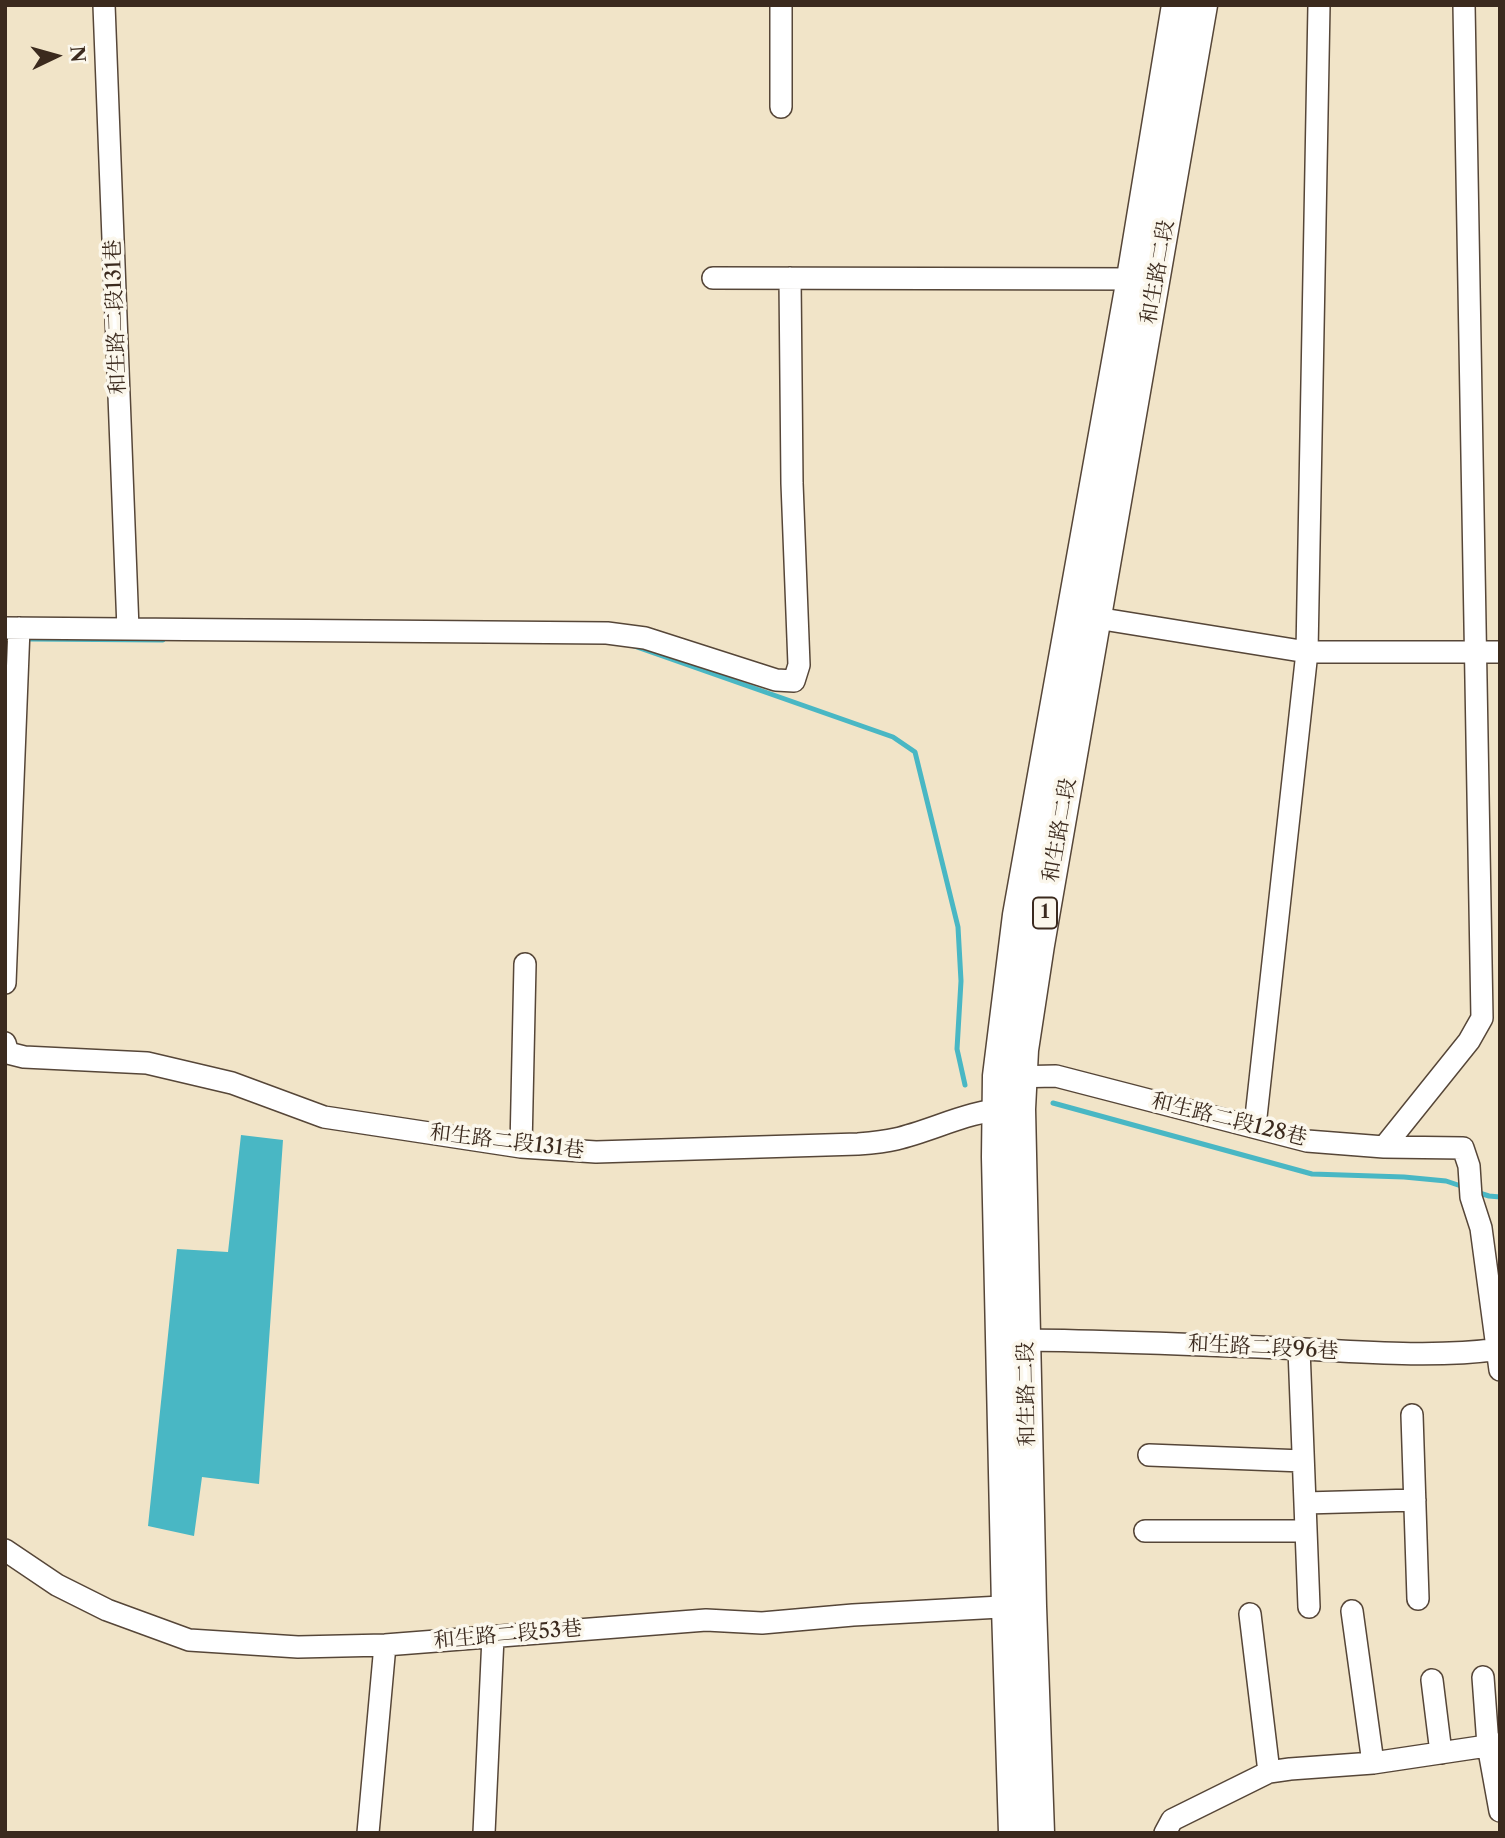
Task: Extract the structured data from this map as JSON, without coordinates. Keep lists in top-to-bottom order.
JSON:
{
  "streets": {
    "main road": ["和生路二段", "1"],
    "street": [
      "和生路二段131巷",
      "和生路二段128巷",
      "和生路二段96巷",
      "和生路二段53巷"
    ]
  },
  "crossings": [
    ["和生路二段", "和生路二段131巷"],
    ["和生路二段", "和生路二段128巷"],
    ["和生路二段", "和生路二段96巷"],
    ["和生路二段", "和生路二段53巷"],
    ["和生路二段128巷", "和生路二段96巷"]
  ],
  "north": "right"
}
